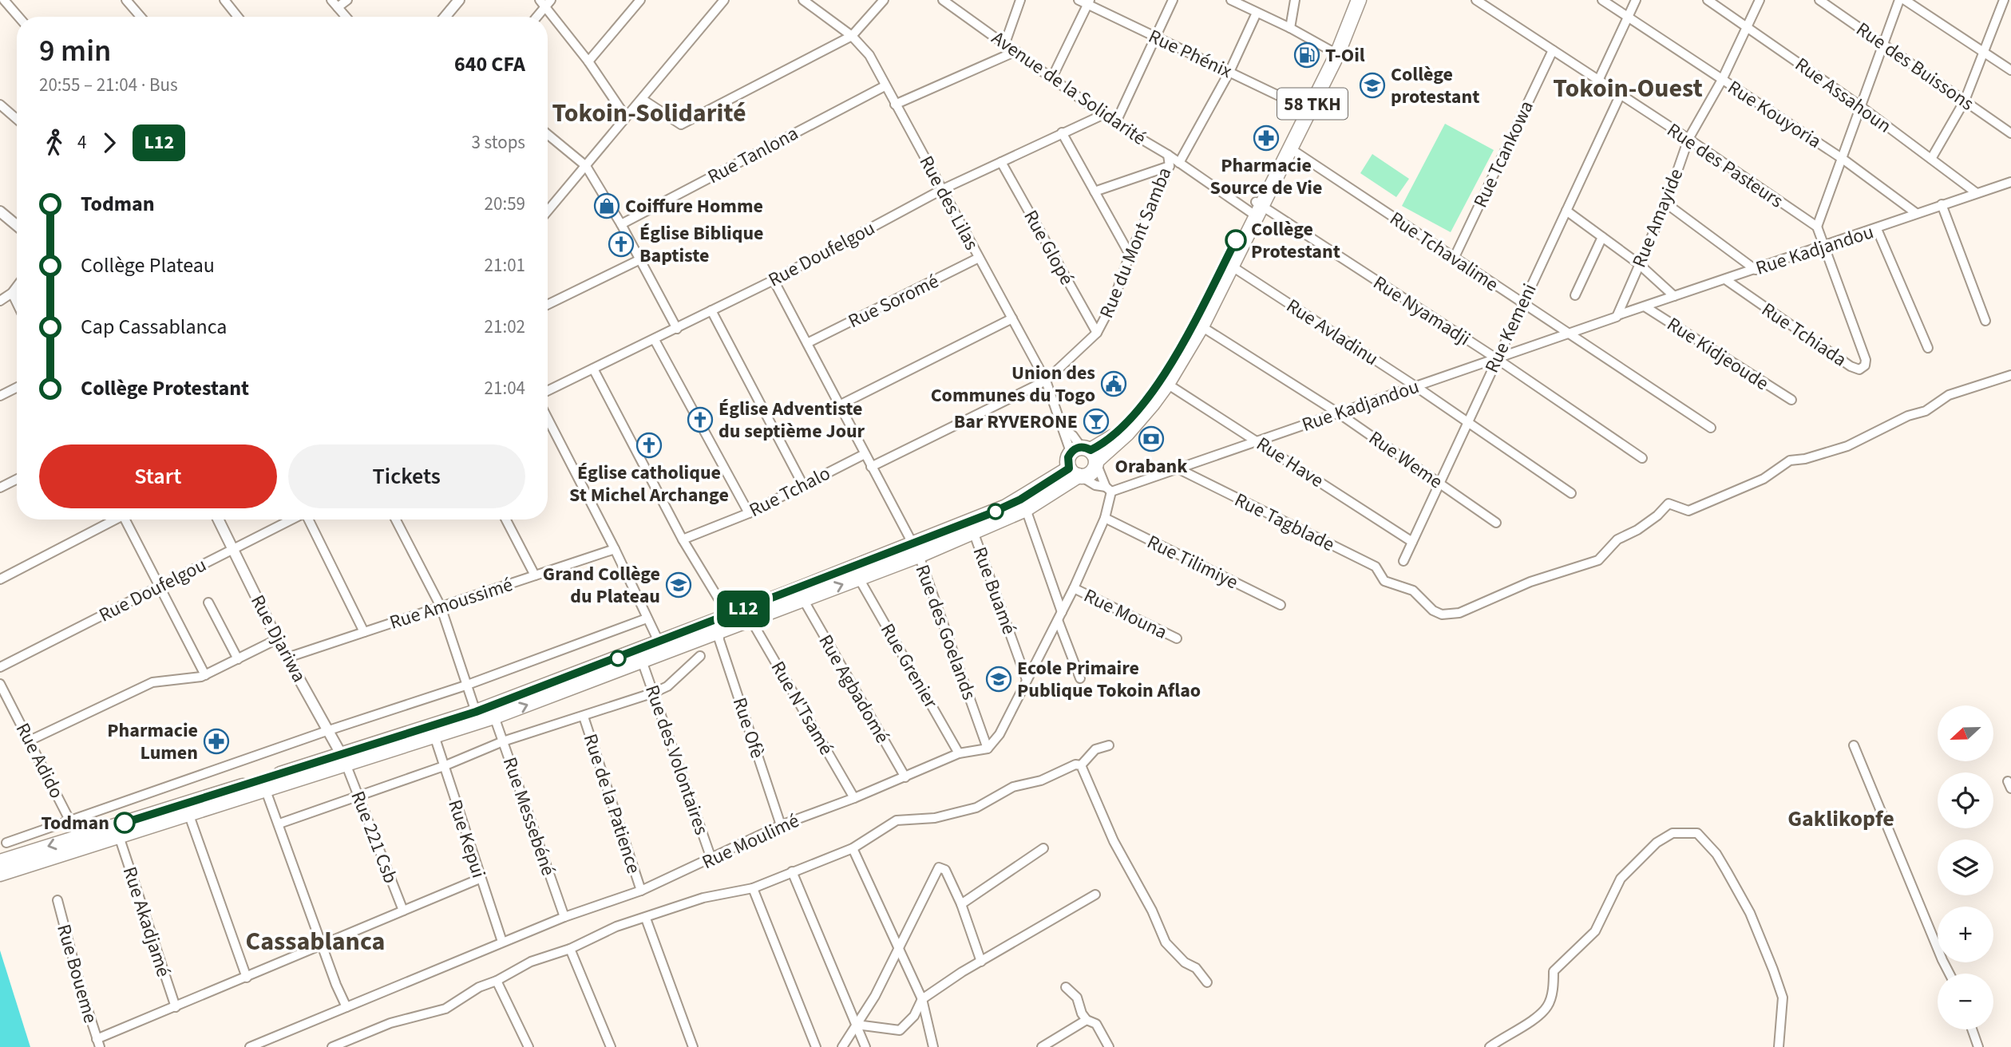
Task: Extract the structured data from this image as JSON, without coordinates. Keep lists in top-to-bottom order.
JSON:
{
  "streets": {
    "highway": ["58 TKH"],
    "street": [
      "Rue Phénix",
      "Rue des Buissons",
      "Avenue de la Solidarité",
      "Rue Assahoun",
      "Rue Kouyoria",
      "Rue Tcankowa",
      "Rue Tanlona",
      "Rue des Pasteurs",
      "Rue des Lilas",
      "Rue Amayide",
      "Rue du Mont Samba",
      "Rue Glopé",
      "Rue Kadjandou",
      "Rue Tchavalime",
      "Rue Doufelgou",
      "Rue Soromé",
      "Rue Nyamadji",
      "Rue Kemeni",
      "Rue Avladinu",
      "Rue Tchiada",
      "Rue Kidjeoude",
      "Rue Weme",
      "Rue Have",
      "Rue Tchalo",
      "Rue Tagblade",
      "Rue Tilimiye",
      "Rue Buamé",
      "Rue Amoussimé",
      "Rue Mouna",
      "Rue des Goelands",
      "Rue Djariwa",
      "Rue Grenier",
      "Rue Agbadomé",
      "Rue N'Tsamé",
      "Rue Ofè",
      "Rue des Volontaires",
      "Rue Adido",
      "Rue de la Patience",
      "Rue Messebéné",
      "Rue 221 Csb",
      "Rue Kepui",
      "Rue Moulimé",
      "Rue Akadjamé",
      "Rue Boueme"
    ]
  },
  "crossings": [
    ["Rue Phénix", "58 TKH"],
    ["Avenue de la Solidarité", "58 TKH"],
    ["Avenue de la Solidarité", "Rue du Mont Samba"],
    ["Avenue de la Solidarité", "Rue Doufelgou"],
    ["Avenue de la Solidarité", "Rue Nyamadji"],
    ["Rue Assahoun", "Rue Amayide"],
    ["Rue Assahoun", "Rue Kadjandou"],
    ["58 TKH", "Rue des Lilas"],
    ["58 TKH", "Rue Tchavalime"],
    ["58 TKH", "Rue Nyamadji"],
    ["58 TKH", "Rue Avladinu"],
    ["58 TKH", "Rue Weme"],
    ["58 TKH", "Rue Have"],
    ["Rue Kouyoria", "Rue Amayide"],
    ["Rue Kouyoria", "Rue Kadjandou"],
    ["Rue Tcankowa", "Rue des Pasteurs"],
    ["Rue Tcankowa", "Rue Tchavalime"],
    ["Rue Tanlona", "Rue des Lilas"],
    ["Rue des Pasteurs", "Rue Amayide"],
    ["Rue des Pasteurs", "Rue Kemeni"],
    ["Rue des Lilas", "Rue du Mont Samba"],
    ["Rue des Lilas", "Rue Doufelgou"],
    ["Rue des Lilas", "Rue Soromé"],
    ["Rue Amayide", "Rue Kadjandou"],
    ["Rue du Mont Samba", "Rue Glopé"],
    ["Rue du Mont Samba", "Rue des Goelands"],
    ["Rue Glopé", "Rue Doufelgou"],
    ["Rue Kadjandou", "Rue Tchavalime"],
    ["Rue Kadjandou", "Rue Nyamadji"],
    ["Rue Kadjandou", "Rue Kemeni"],
    ["Rue Kadjandou", "Rue Avladinu"],
    ["Rue Kadjandou", "Rue Tchiada"],
    ["Rue Kadjandou", "Rue Kidjeoude"],
    ["Rue Kadjandou", "Rue Weme"],
    ["Rue Kadjandou", "Rue Have"],
    ["Rue Kadjandou", "Rue Tagblade"],
    ["Rue Tchavalime", "Rue Kemeni"],
    ["Rue Doufelgou", "Rue des Goelands"],
    ["Rue Doufelgou", "Rue Djariwa"],
    ["Rue Soromé", "Rue des Goelands"],
    ["Rue Nyamadji", "Rue Kemeni"],
    ["Rue Kemeni", "Rue Avladinu"],
    ["Rue Kemeni", "Rue Weme"],
    ["Rue Kemeni", "Rue Have"],
    ["Rue Tchalo", "Rue des Goelands"],
    ["Rue Amoussimé", "Rue Djariwa"],
    ["Rue des Goelands", "Rue Moulimé"],
    ["Rue Djariwa", "Rue 221 Csb"],
    ["Rue Grenier", "Rue Moulimé"],
    ["Rue Agbadomé", "Rue Moulimé"],
    ["Rue N'Tsamé", "Rue Moulimé"],
    ["Rue Ofè", "Rue Moulimé"],
    ["Rue des Volontaires", "Rue Moulimé"],
    ["Rue de la Patience", "Rue Moulimé"],
    ["Rue Messebéné", "Rue Moulimé"],
    ["Rue Kepui", "Rue Moulimé"]
  ],
  "districts": [
    "Tokoin-Ouest",
    "Tokoin-Solidarité",
    "Gaklikopfe",
    "Cassablanca"
  ],
  "places": {
    "fuel station": ["T-Oil"],
    "school or university": ["Collège protestant", "Grand Collège du Plateau", "Ecole Primaire Publique Tokoin Aflao"],
    "pharmacy": ["Pharmacie Source de Vie", "Pharmacie Lumen"],
    "shop": ["Coiffure Homme"],
    "other": ["Collège Protestant", "Todman"],
    "church": ["Église Biblique Baptiste", "Église Adventiste du septième Jour", "Église catholique St Michel Archange"],
    "public building": ["Union des Communes du Togo"],
    "bar": ["Bar RYVERONE"],
    "bank": ["Orabank"]
  },
  "lines": ["bus line L12"],
  "north": "left",
  "page": {
    "on_map": "L12",
    "heading": ["9 min", "20:55 – 21:04 · Bus", "640 CFA"],
    "legs": ["4", "L12", "3 stops"],
    "list": [
      {
        "name": "Todman",
        "value": "20:59"
      },
      {
        "name": "Collège Plateau",
        "value": "21:01"
      },
      {
        "name": "Cap Cassablanca",
        "value": "21:02"
      },
      {
        "name": "Collège Protestant",
        "value": "21:04"
      }
    ],
    "buttons": ["Start", "Tickets"],
    "map_buttons": ["+", "−"]
  }
}
